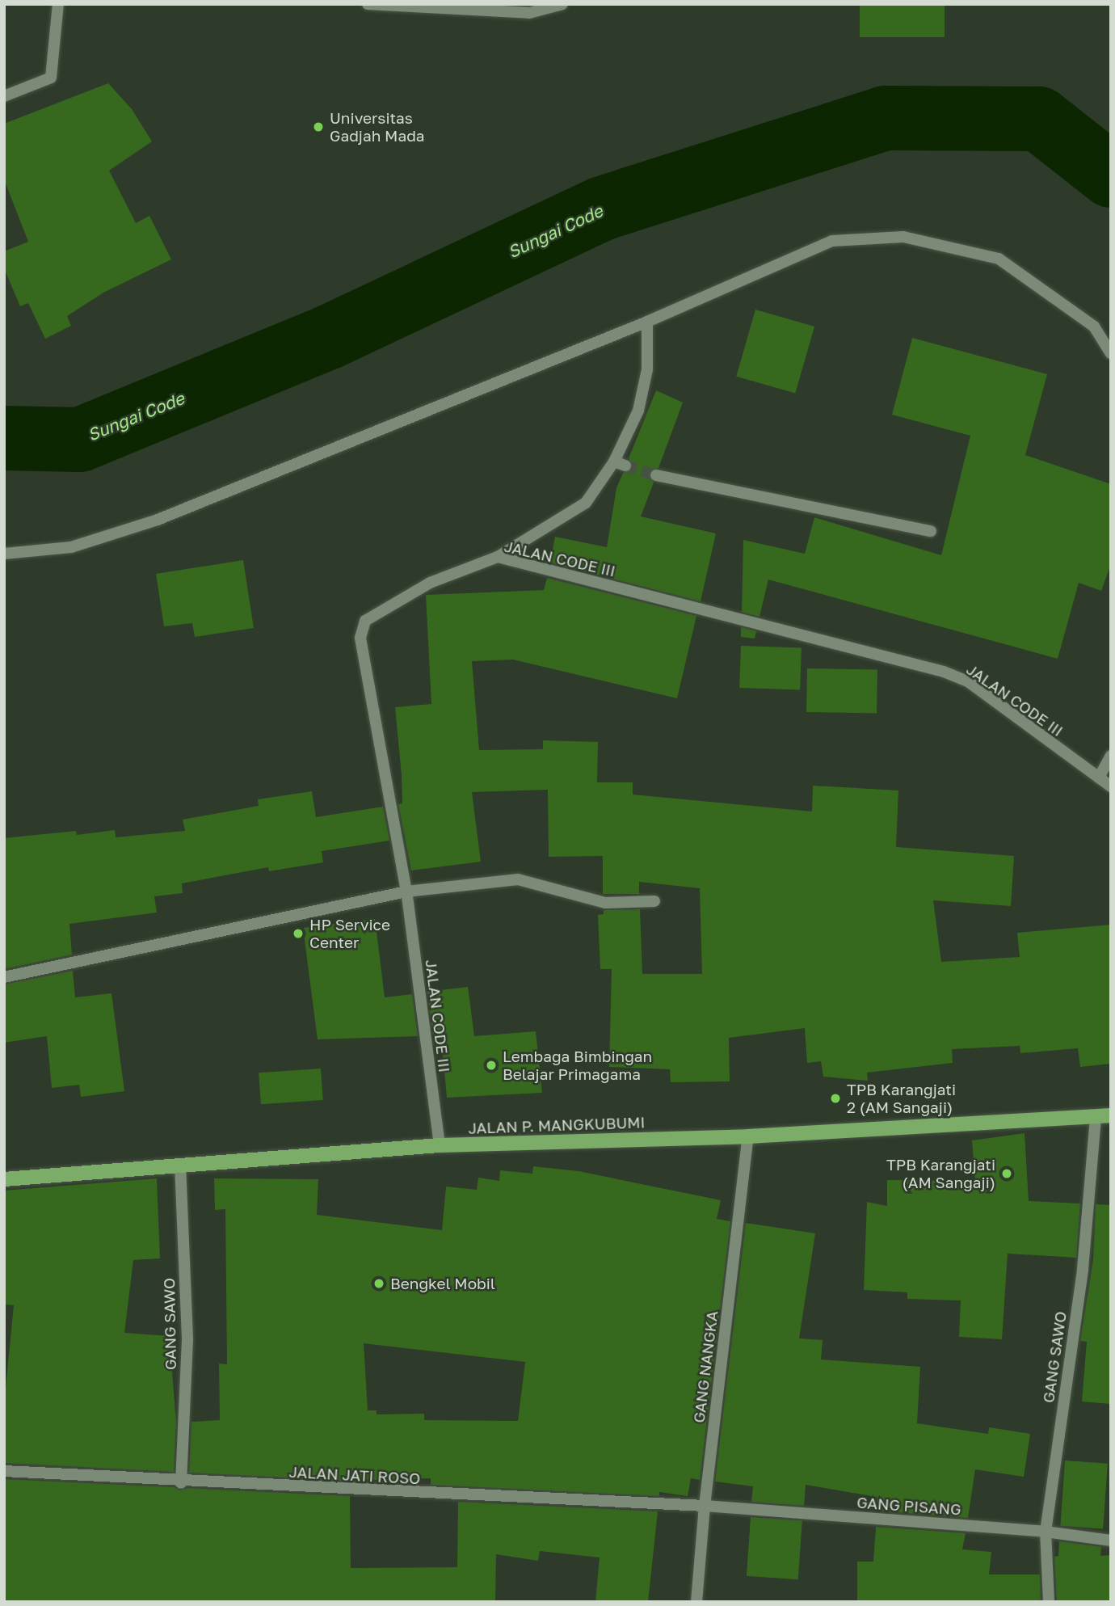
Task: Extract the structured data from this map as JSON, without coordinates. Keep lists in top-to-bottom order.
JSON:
{
  "streets": {
    "main road": ["JALAN P. MANGKUBUMI"],
    "street": [
      "JALAN CODE III",
      "GANG SAWO",
      "GANG NANGKA",
      "JALAN JATI ROSO",
      "GANG PISANG"
    ]
  },
  "crossings": [
    ["JALAN CODE III", "JALAN P. MANGKUBUMI"],
    ["JALAN P. MANGKUBUMI", "GANG SAWO"],
    ["JALAN P. MANGKUBUMI", "GANG NANGKA"],
    ["GANG SAWO", "JALAN JATI ROSO"],
    ["GANG SAWO", "GANG PISANG"],
    ["GANG NANGKA", "JALAN JATI ROSO"],
    ["GANG NANGKA", "GANG PISANG"],
    ["JALAN JATI ROSO", "GANG PISANG"]
  ],
  "water": ["Sungai Code"],
  "places": [
    "Universitas Gadjah Mada",
    "HP Service Center",
    "Lembaga Bimbingan Belajar Primagama",
    "TPB Karangjati 2 (AM Sangaji)",
    "TPB Karangjati (AM Sangaji)",
    "Bengkel Mobil"
  ]
}
